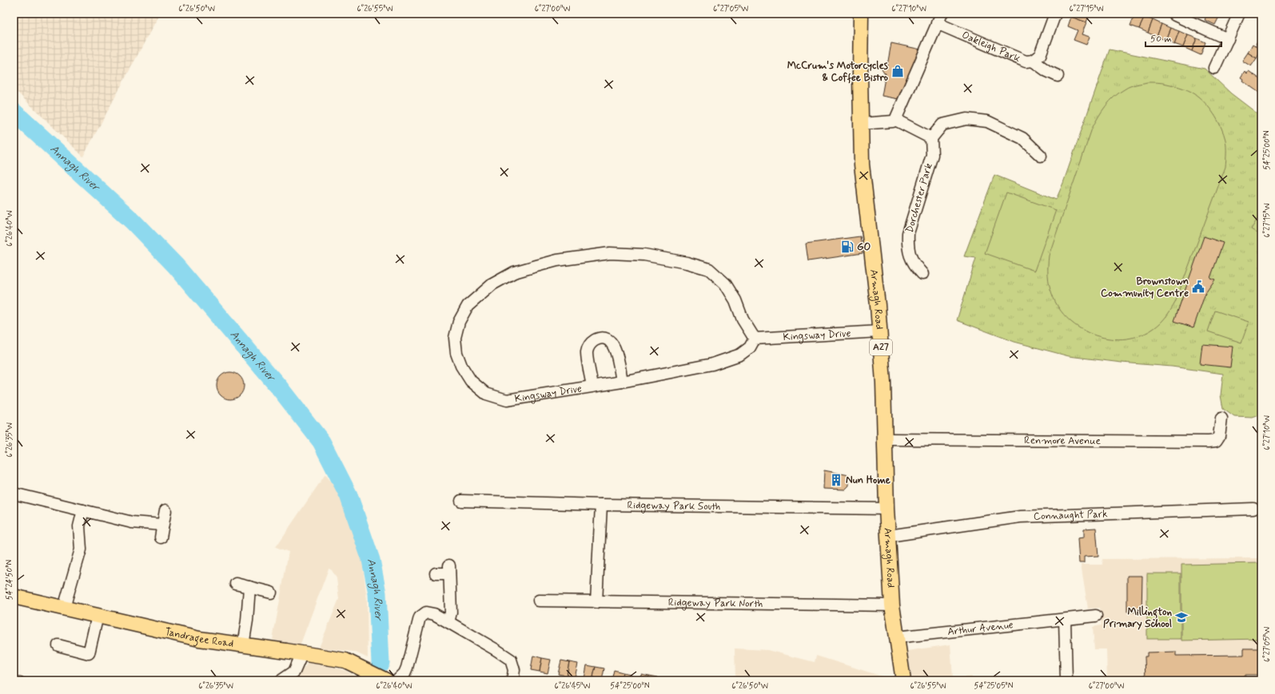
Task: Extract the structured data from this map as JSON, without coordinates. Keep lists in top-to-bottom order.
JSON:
{
  "streets": {
    "main road": ["Armagh Road", "A27", "Tandragee Road"],
    "street": [
      "Oakleigh Park",
      "Dorchester Park",
      "Kingsway Drive",
      "Renmore Avenue",
      "Ridgeway Park South",
      "Connaught Park",
      "Ridgeway Park North",
      "Arthur Avenue"
    ]
  },
  "crossings": [
    ["Armagh Road", "Kingsway Drive"],
    ["Armagh Road", "Renmore Avenue"],
    ["Armagh Road", "Ridgeway Park South"],
    ["Armagh Road", "Connaught Park"],
    ["Armagh Road", "Ridgeway Park North"],
    ["Armagh Road", "Arthur Avenue"]
  ],
  "water": ["Annagh River"],
  "places": {
    "shop": ["McCrum's Motorcycles & Coffee Bistro"],
    "fuel station": ["GO"],
    "public building": ["Brownstown Community Centre"],
    "building": ["Nun Home"],
    "school or university": ["Millington Primary School"]
  },
  "scale_bar": "50 m",
  "coordinates": [
    "6°26'50\"W",
    "6°26'55\"W",
    "6°27'00\"W",
    "6°27'05\"W",
    "6°27'10\"W",
    "6°27'15\"W",
    "54°25'00\"N",
    "6°26'40\"W",
    "6°26'35\"W",
    "54°24'50\"N",
    "6°26'45\"W",
    "54°25'05\"N"
  ]
}
